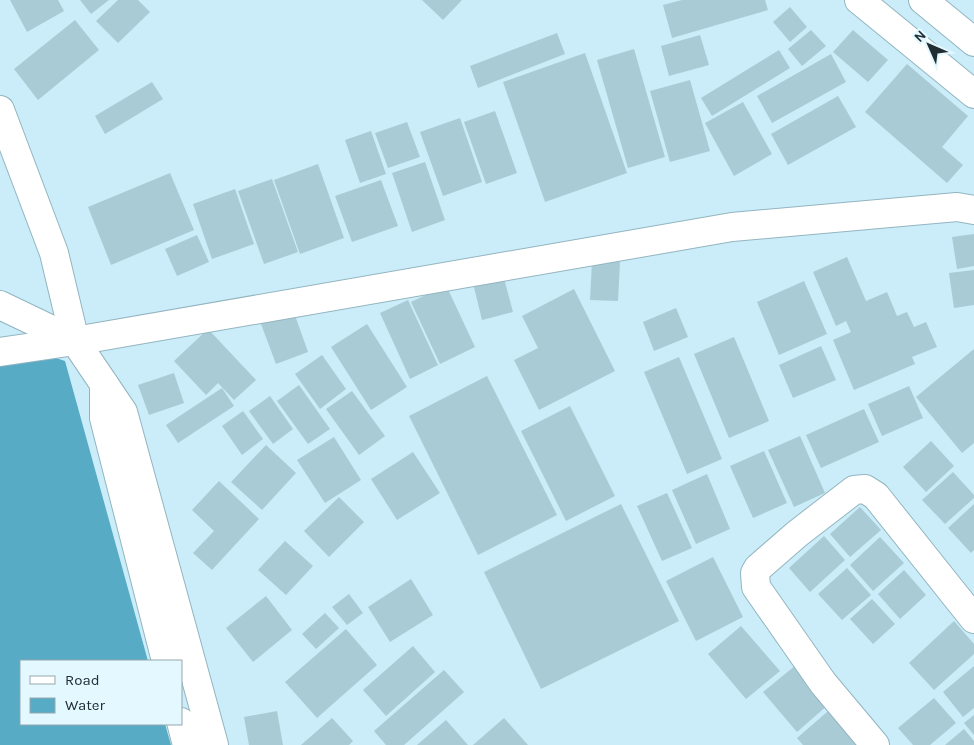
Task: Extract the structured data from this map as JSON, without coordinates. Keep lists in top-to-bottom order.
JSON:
{
  "legend": ["Road", "Water"],
  "north": "top left"
}
